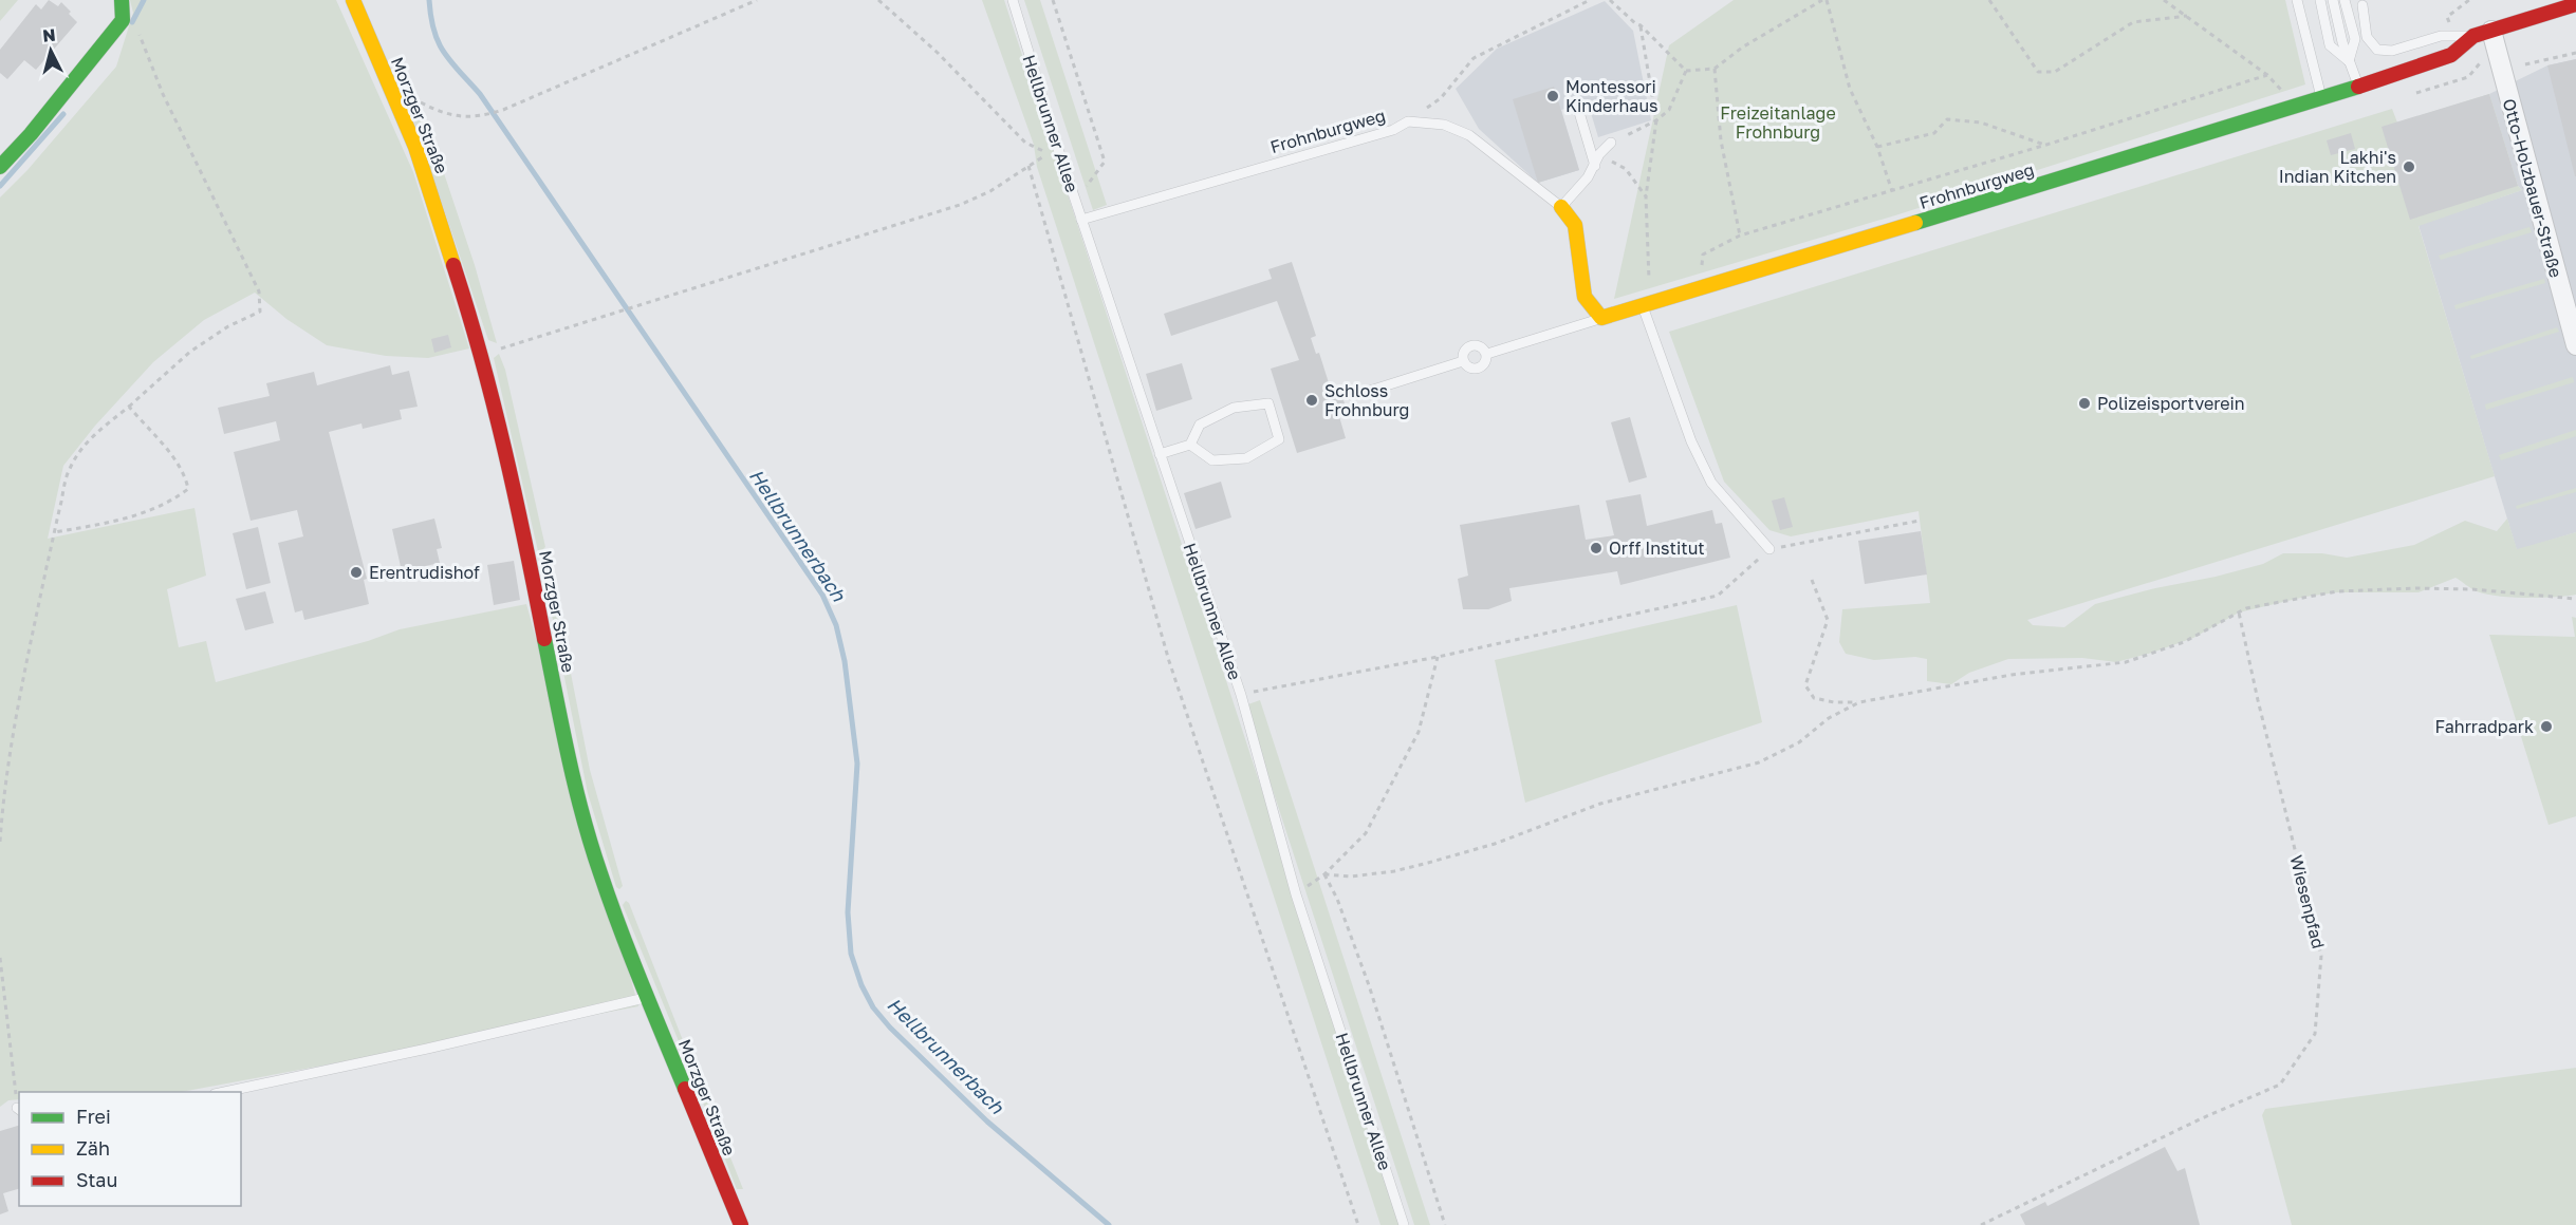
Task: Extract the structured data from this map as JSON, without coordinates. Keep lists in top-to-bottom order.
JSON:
{
  "streets": {
    "street": ["Morzger Straße", "Frohnburgweg", "Otto-Holzbauer-Straße"],
    "lane": ["Hellbrunner Allee"],
    "path": ["Wiesenpfad"]
  },
  "crossings": [
    ["Hellbrunner Allee", "Frohnburgweg"],
    ["Frohnburgweg", "Otto-Holzbauer-Straße"]
  ],
  "water": ["Hellbrunnerbach"],
  "parks": ["Freizeitanlage Frohnburg"],
  "places": [
    "Montessori Kinderhaus",
    "Lakhi's Indian Kitchen",
    "Schloss Frohnburg",
    "Polizeisportverein",
    "Orff Institut",
    "Erentrudishof",
    "Fahrradpark"
  ],
  "legend": ["Frei", "Zäh", "Stau"],
  "north": "top"
}
